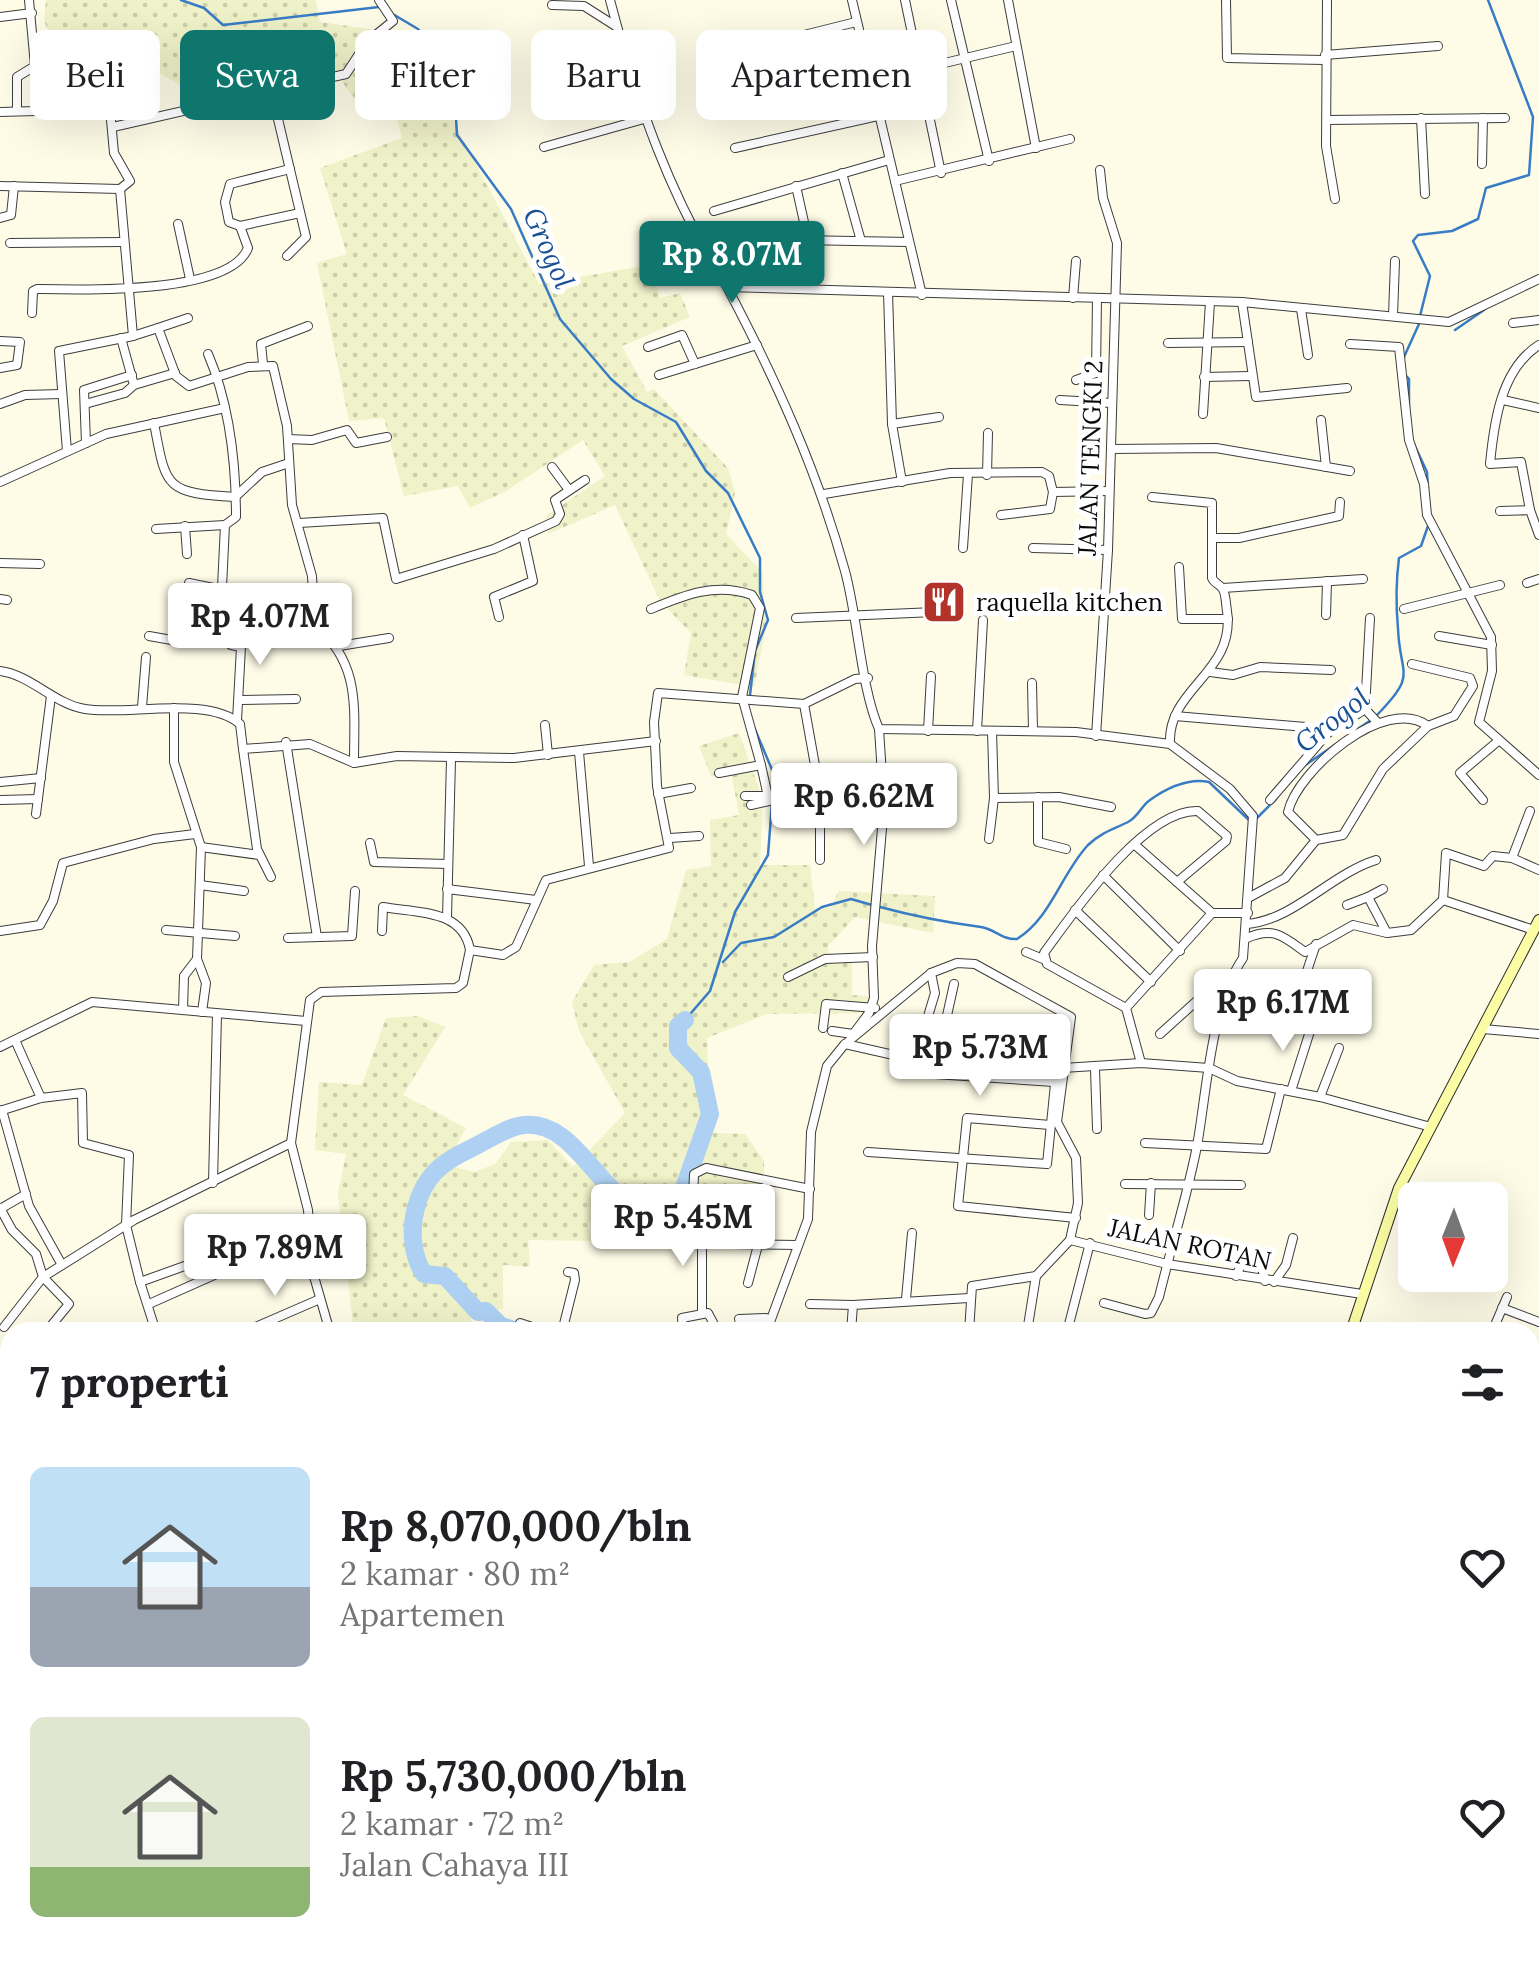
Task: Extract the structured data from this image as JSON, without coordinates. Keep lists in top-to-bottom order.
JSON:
{
  "streets": {
    "street": ["JALAN TENGKI 2", "JALAN ROTAN"]
  },
  "water": ["Grogol"],
  "places": {
    "restaurant": ["raquella kitchen"]
  },
  "north": "bottom",
  "page": {
    "chip": [
      "Beli",
      "Sewa",
      "Filter",
      "Baru",
      "Apartemen"
    ],
    "price": [
      "Rp 8.07M",
      "Rp 4.07M",
      "Rp 6.62M",
      "Rp 6.17M",
      "Rp 5.73M",
      "Rp 5.45M",
      "Rp 7.89M"
    ],
    "heading": "7 properti",
    "list": [
      {
        "name": "Rp 8,070,000/bln",
        "note": "2 kamar · 80 m² · Apartemen"
      },
      {
        "name": "Rp 5,730,000/bln",
        "note": "2 kamar · 72 m² · Jalan Cahaya III"
      }
    ]
  }
}
